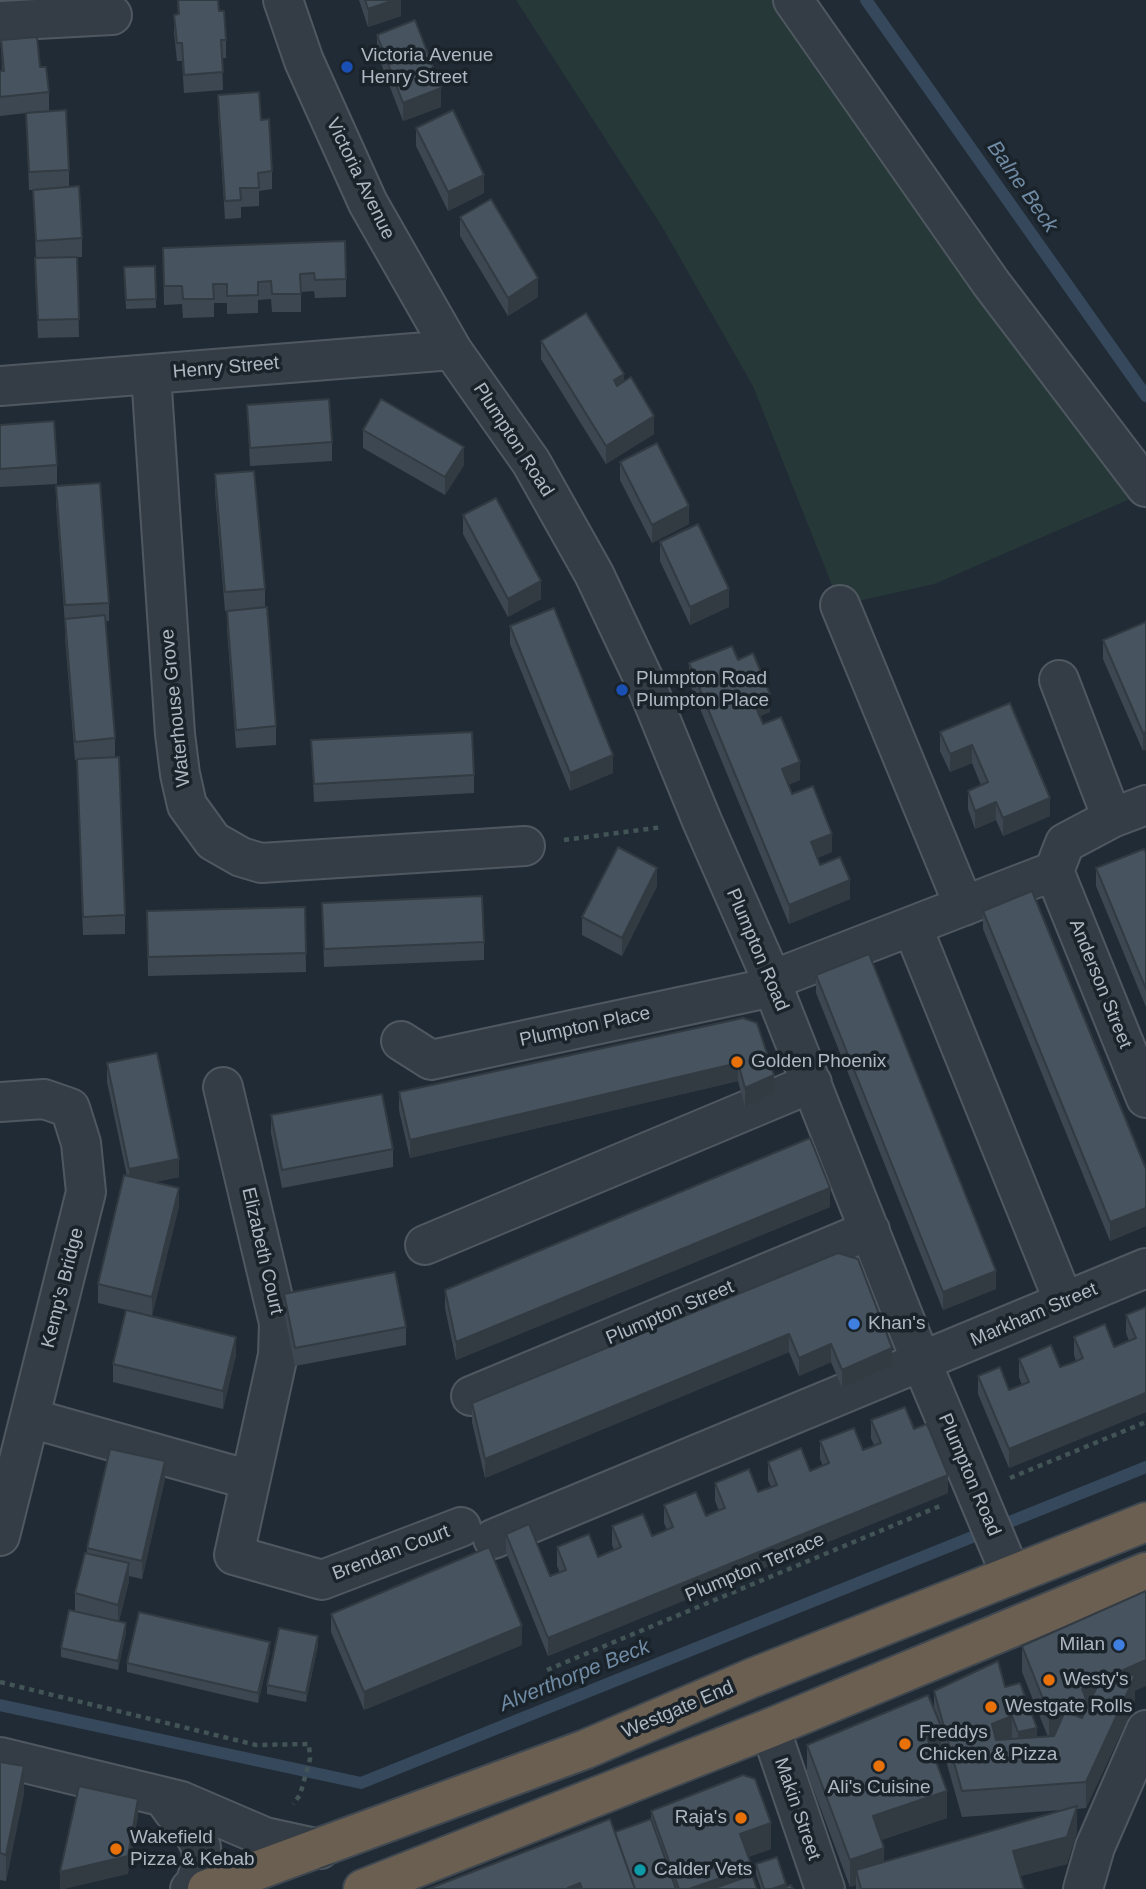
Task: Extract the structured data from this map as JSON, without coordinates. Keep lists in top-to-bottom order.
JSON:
{
  "streets": {
    "highway": ["Westgate End"],
    "street": [
      "Victoria Avenue",
      "Henry Street",
      "Plumpton Road",
      "Waterhouse Grove",
      "Anderson Street",
      "Plumpton Place",
      "Elizabeth Court",
      "Kemp's Bridge",
      "Plumpton Street",
      "Markham Street",
      "Brendan Court",
      "Makin Street"
    ],
    "path": ["Plumpton Terrace"]
  },
  "crossings": [
    ["Victoria Avenue", "Henry Street"],
    ["Victoria Avenue", "Plumpton Road"],
    ["Henry Street", "Plumpton Road"],
    ["Henry Street", "Waterhouse Grove"],
    ["Plumpton Road", "Plumpton Place"],
    ["Plumpton Road", "Plumpton Street"],
    ["Plumpton Road", "Markham Street"],
    ["Plumpton Road", "Plumpton Terrace"],
    ["Plumpton Road", "Westgate End"],
    ["Anderson Street", "Plumpton Place"],
    ["Elizabeth Court", "Brendan Court"],
    ["Markham Street", "Brendan Court"]
  ],
  "water": ["Balne Beck", "Alverthorpe Beck"],
  "places": [
    "Victoria Avenue Henry Street",
    "Plumpton Road Plumpton Place",
    "Golden Phoenix",
    "Khan's",
    "Milan",
    "Westy's",
    "Westgate Rolls",
    "Freddys Chicken & Pizza",
    "Ali's Cuisine",
    "Raja's",
    "Wakefield Pizza & Kebab",
    "Calder Vets"
  ]
}
